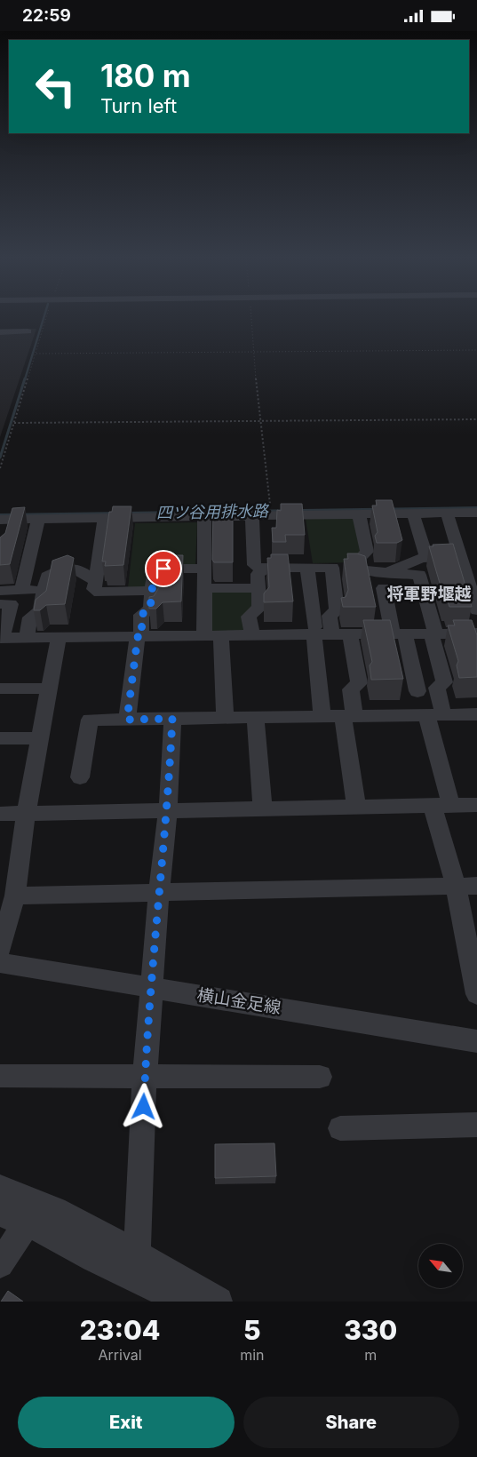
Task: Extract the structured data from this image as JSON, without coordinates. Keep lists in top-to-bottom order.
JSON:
{
  "streets": {
    "street": ["横山金足線"]
  },
  "districts": ["将軍野堰越"],
  "water": ["四ツ谷用排水路"],
  "north": "top left",
  "page": {
    "status": "22:59",
    "turn": ["180 m", "Turn left"],
    "eta": [
      "23:04",
      "Arrival",
      "5",
      "min",
      "330",
      "m"
    ],
    "buttons": ["Exit", "Share"]
  }
}
